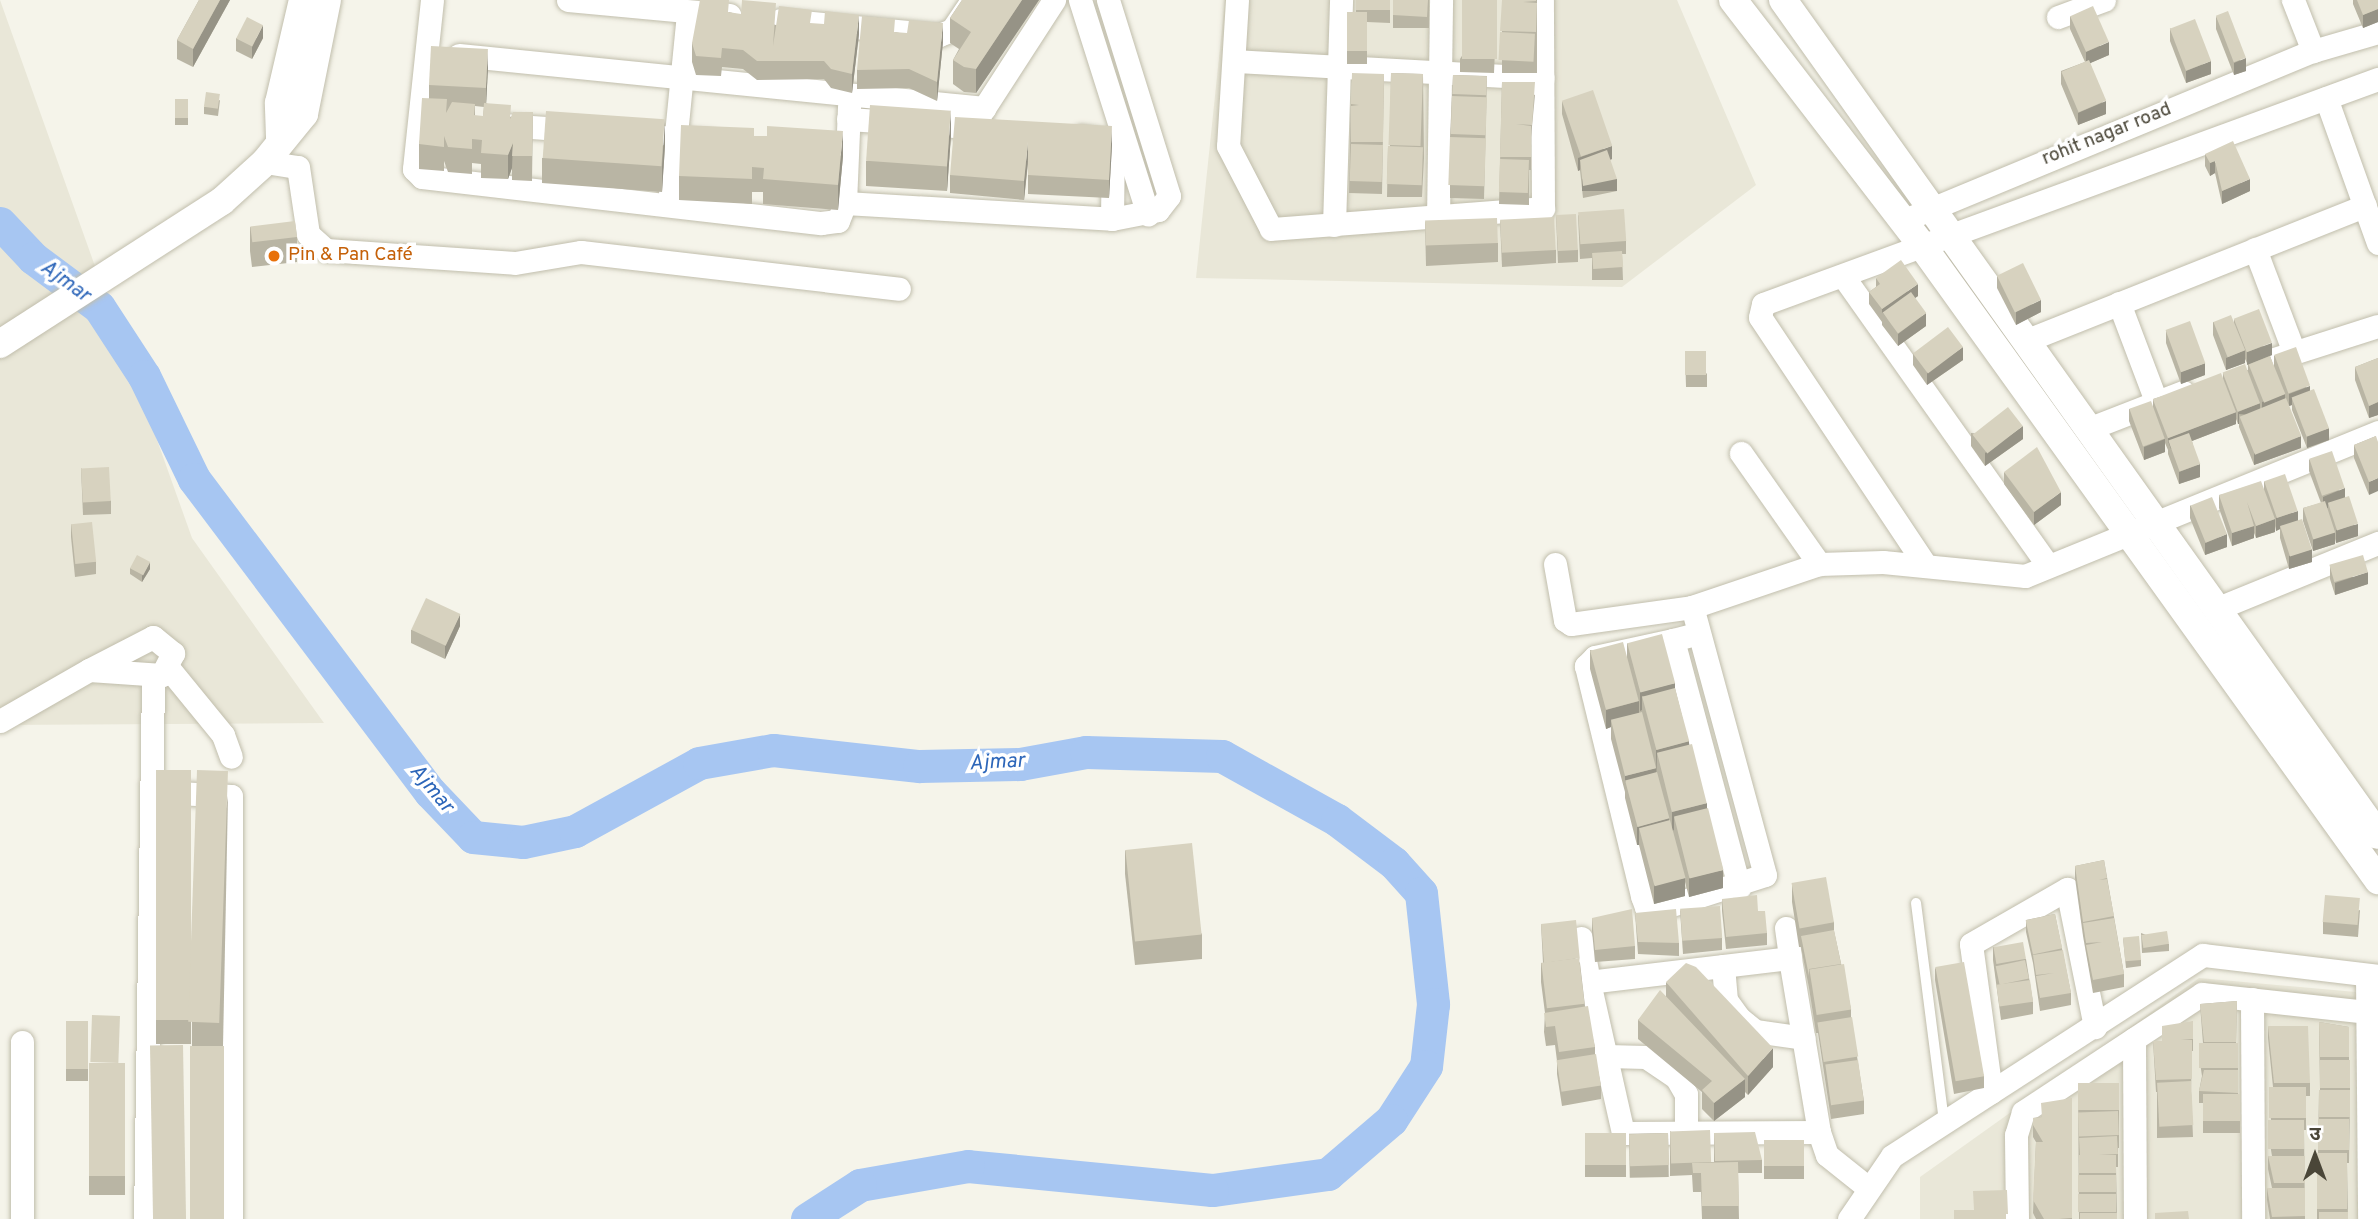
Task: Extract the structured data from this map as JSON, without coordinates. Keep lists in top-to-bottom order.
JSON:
{
  "streets": {
    "street": ["rohit nagar road"]
  },
  "water": ["Ajmar"],
  "places": ["Pin & Pan Café"],
  "north": "top"
}
